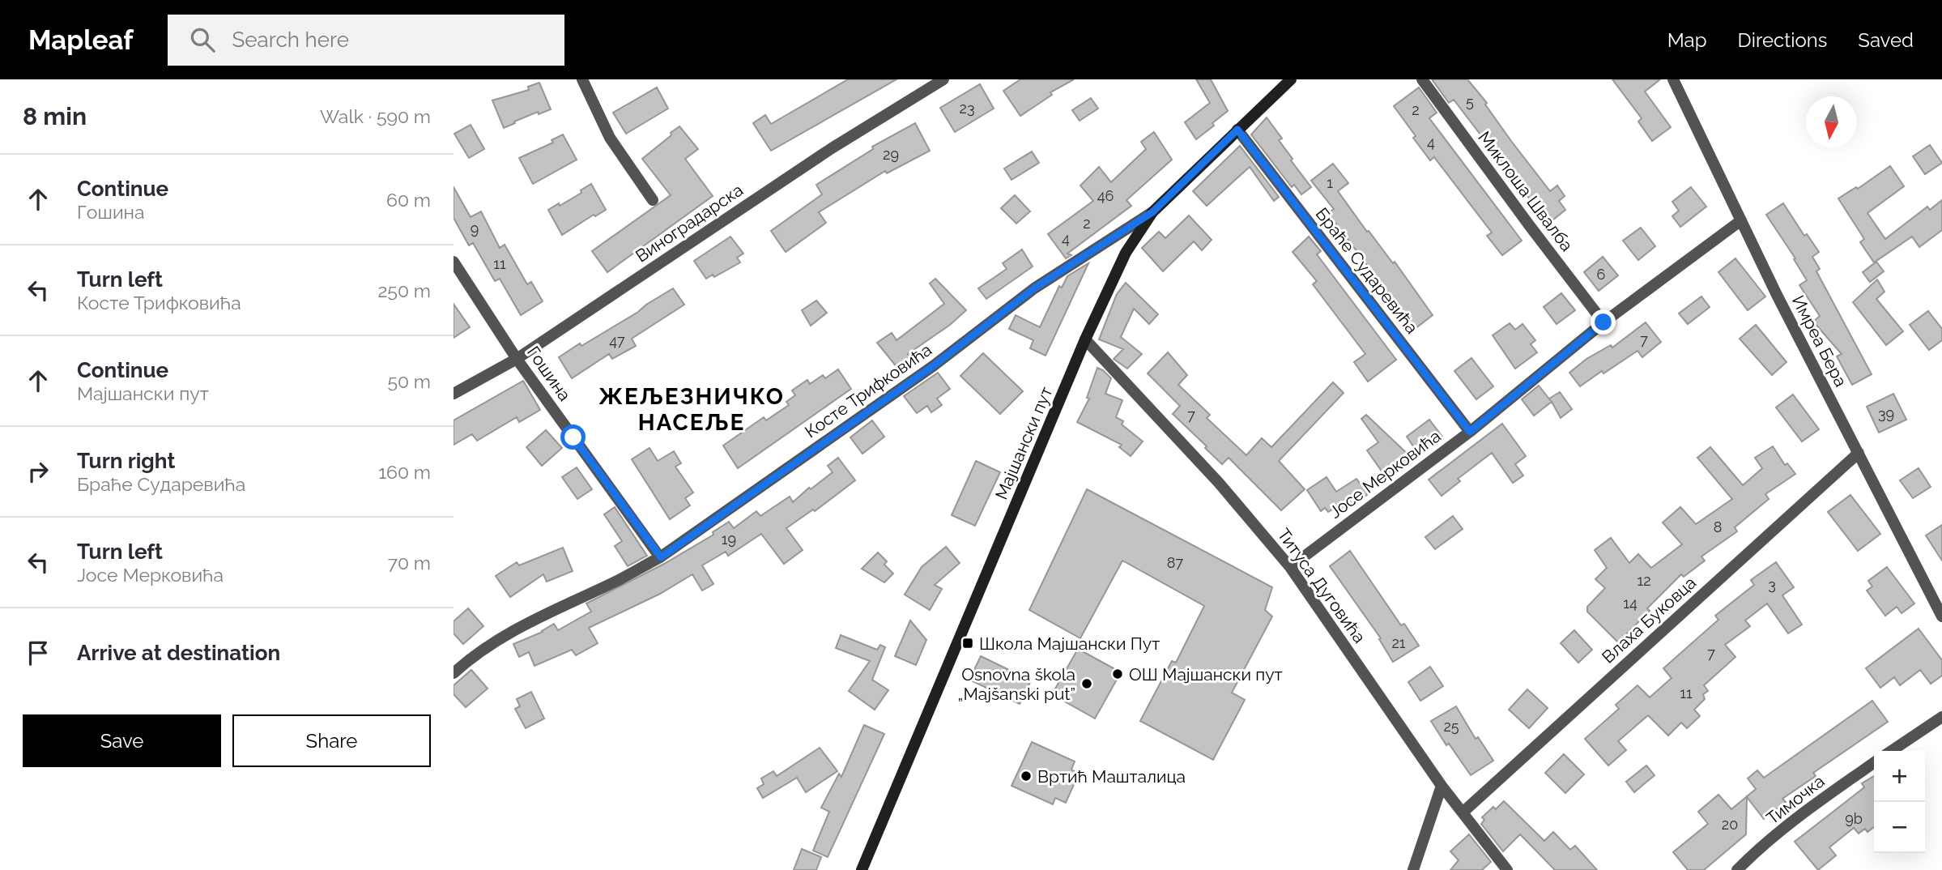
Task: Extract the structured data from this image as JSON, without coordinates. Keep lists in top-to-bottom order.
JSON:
{
  "streets": {
    "street": [
      "Миклоша Швалба",
      "Виноградарска",
      "Браће Сударевића",
      "Имреа Бера",
      "Гошина",
      "Косте Трифковића",
      "Мајшански пут",
      "Јосе Мерковића",
      "Титуса Дуговића",
      "Влаха Буковца",
      "Тимочка"
    ]
  },
  "crossings": [
    ["Миклоша Швалба", "Јосе Мерковића"],
    ["Виноградарска", "Гошина"],
    ["Браће Сударевића", "Мајшански пут"],
    ["Браће Сударевића", "Јосе Мерковића"],
    ["Имреа Бера", "Јосе Мерковића"],
    ["Имреа Бера", "Влаха Буковца"],
    ["Гошина", "Косте Трифковића"],
    ["Косте Трифковића", "Мајшански пут"],
    ["Мајшански пут", "Титуса Дуговића"],
    ["Јосе Мерковића", "Титуса Дуговића"],
    ["Титуса Дуговића", "Влаха Буковца"]
  ],
  "districts": ["ЖЕЉЕЗНИЧКО НАСЕЉЕ"],
  "places": {
    "transit": ["Школа Мајшански Пут"],
    "other": ["ОШ Мајшански пут", "Osnovna škola „Majšanski put”", "Вртић Машталица"]
  },
  "house_numbers": [
    "5",
    "23",
    "2",
    "4",
    "29",
    "1",
    "46",
    "2",
    "9",
    "4",
    "11",
    "6",
    "7",
    "47",
    "39",
    "7",
    "8",
    "19",
    "87",
    "12",
    "3",
    "14",
    "21",
    "7",
    "11",
    "25",
    "9b",
    "20"
  ],
  "north": "bottom",
  "page": {
    "header": "Mapleaf",
    "search": "Search here",
    "nav": ["Map", "Directions", "Saved"],
    "heading": ["8 min", "Walk · 590 m"],
    "list": [
      ["Continue", "Гошина", "60 m"],
      ["Turn left", "Косте Трифковића", "250 m"],
      ["Continue", "Мајшански пут", "50 m"],
      ["Turn right", "Браће Сударевића", "160 m"],
      ["Turn left", "Јосе Мерковића", "70 m"],
      "Arrive at destination"
    ],
    "buttons": ["Save", "Share"],
    "map_buttons": ["+", "−"]
  }
}
